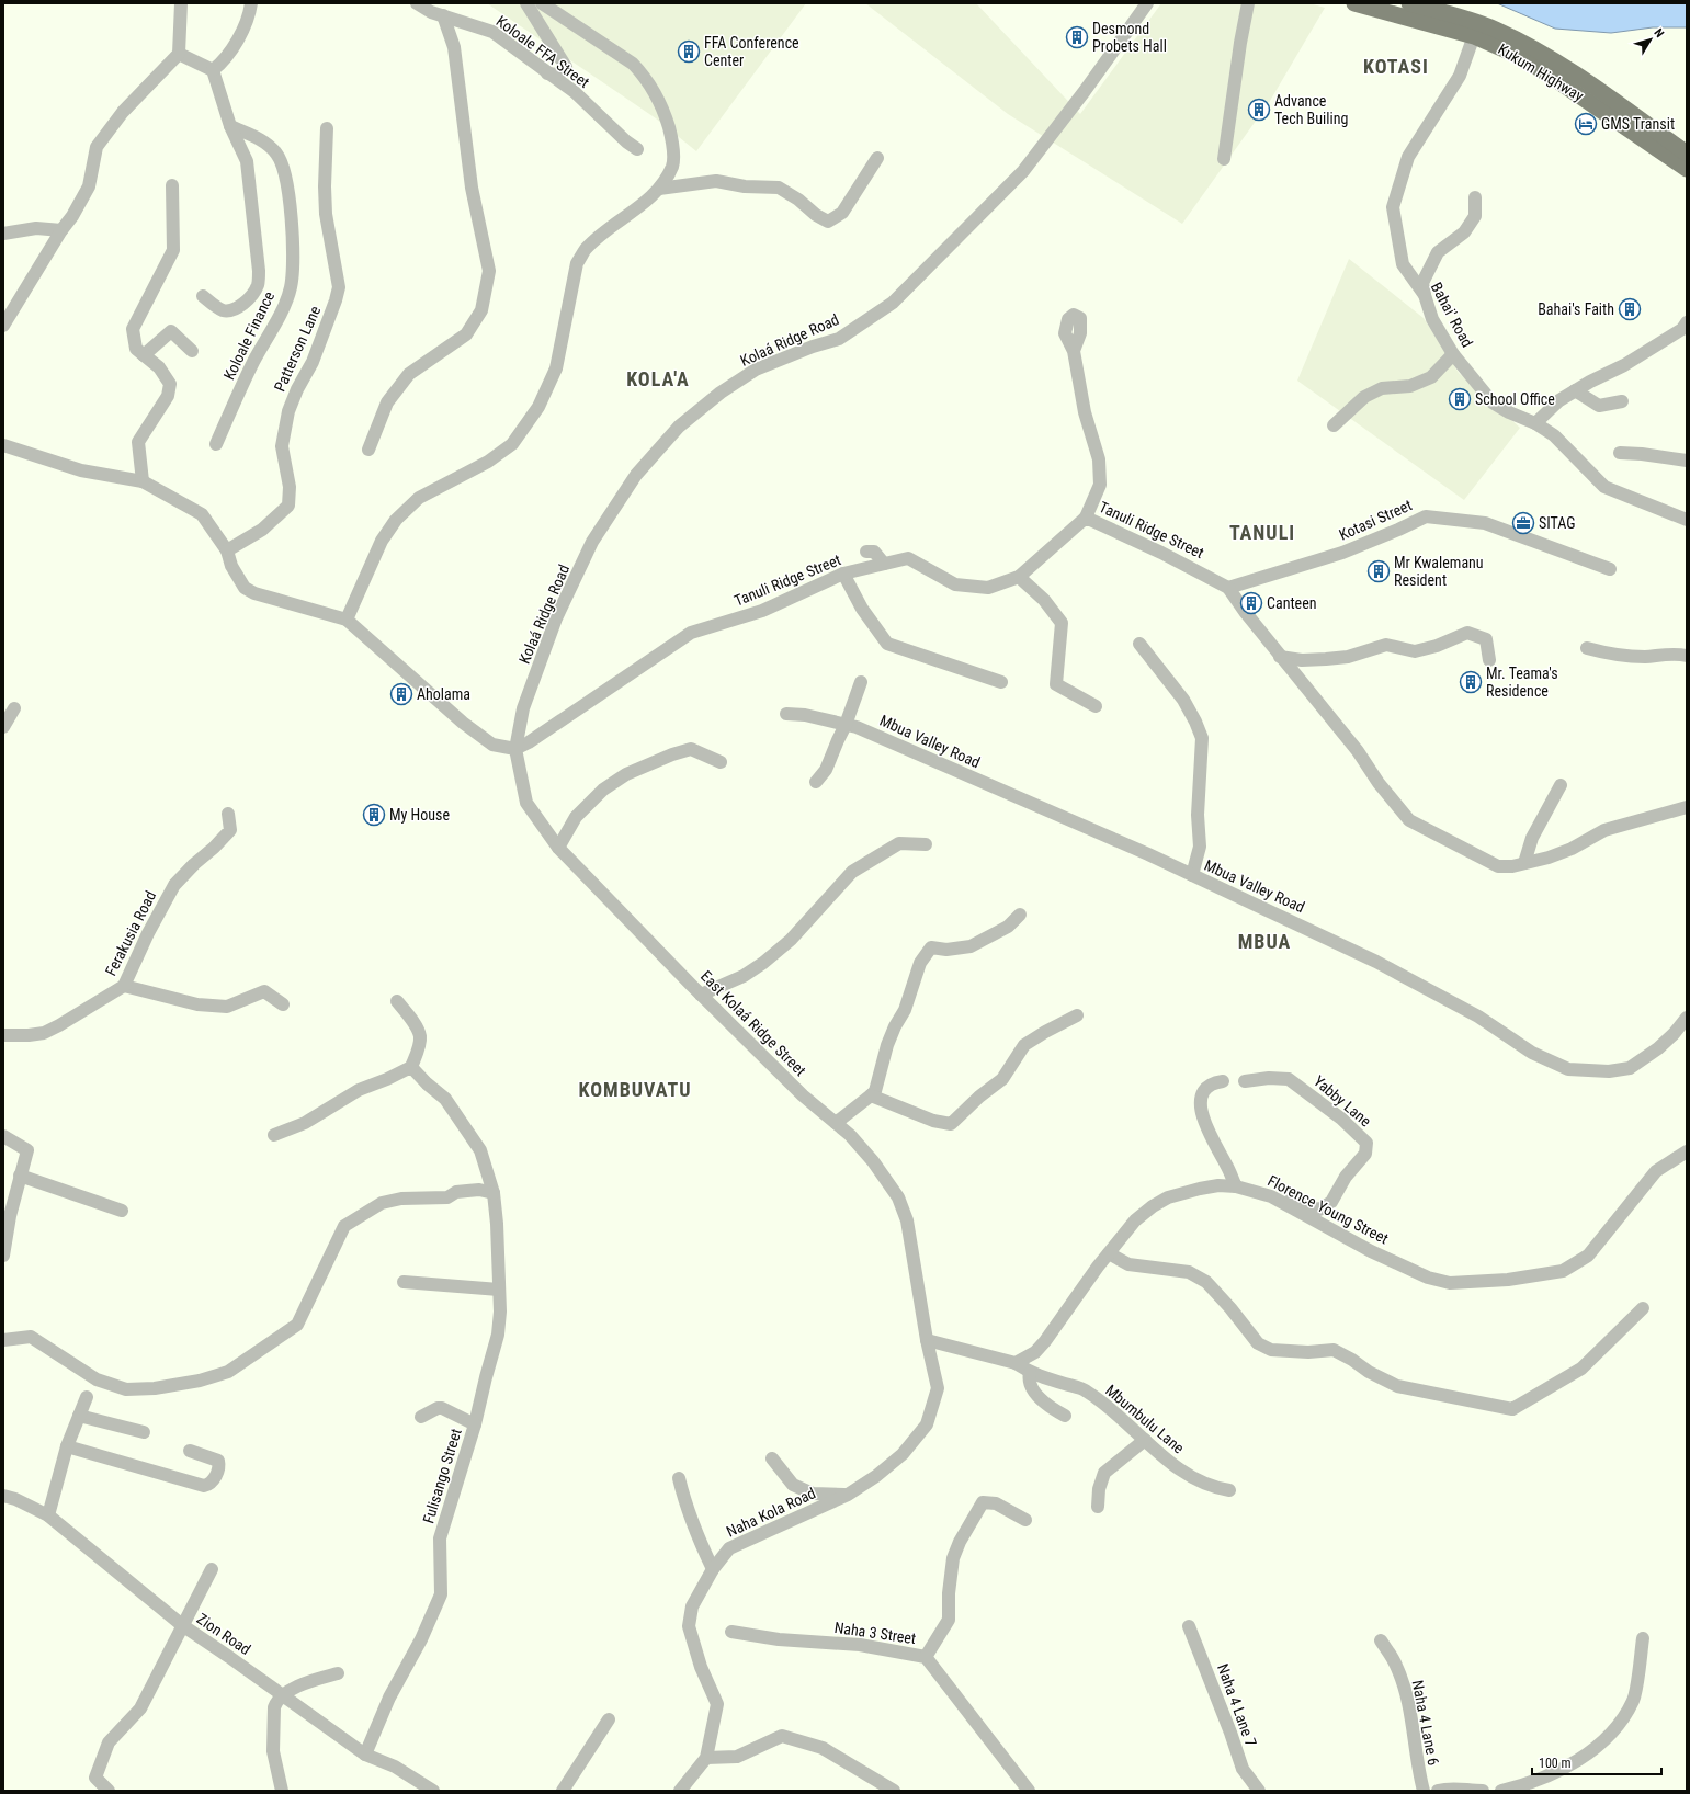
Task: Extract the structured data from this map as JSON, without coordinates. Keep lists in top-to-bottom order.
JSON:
{
  "streets": {
    "main road": ["Kukum Highway"],
    "street": [
      "Koloale FFA Street",
      "Bahai' Road",
      "Koloale Finance",
      "Kolaá Ridge Road",
      "Patterson Lane",
      "Kotasi Street",
      "Tanuli Ridge Street",
      "Mbua Valley Road",
      "Ferakusia Road",
      "East Kolaá Ridge Street",
      "Yabby Lane",
      "Florence Young Street",
      "Mbumbulu Lane",
      "Fulisango Street",
      "Naha Kola Road",
      "Naha 3 Street",
      "Zion Road",
      "Naha 4 Lane 7",
      "Naha 4 Lane 6"
    ]
  },
  "crossings": [
    ["Kukum Highway", "Bahai' Road"],
    ["Kolaá Ridge Road", "Tanuli Ridge Street"],
    ["Kolaá Ridge Road", "East Kolaá Ridge Street"],
    ["Kotasi Street", "Tanuli Ridge Street"],
    ["Tanuli Ridge Street", "East Kolaá Ridge Street"],
    ["East Kolaá Ridge Street", "Naha Kola Road"],
    ["Yabby Lane", "Florence Young Street"],
    ["Florence Young Street", "Mbumbulu Lane"],
    ["Fulisango Street", "Zion Road"]
  ],
  "districts": [
    "KOTASI",
    "KOLA'A",
    "TANULI",
    "MBUA",
    "KOMBUVATU"
  ],
  "places": {
    "building": [
      "Desmond Probets Hall",
      "FFA Conference Center",
      "Advance Tech Builing",
      "Bahai's Faith",
      "School Office",
      "Mr Kwalemanu Resident",
      "Canteen",
      "Mr. Teama's Residence",
      "Aholama",
      "My House"
    ],
    "hotel": ["GMS Transit"],
    "office": ["SITAG"]
  },
  "scale_bar": "100 m",
  "north": "top right"
}
